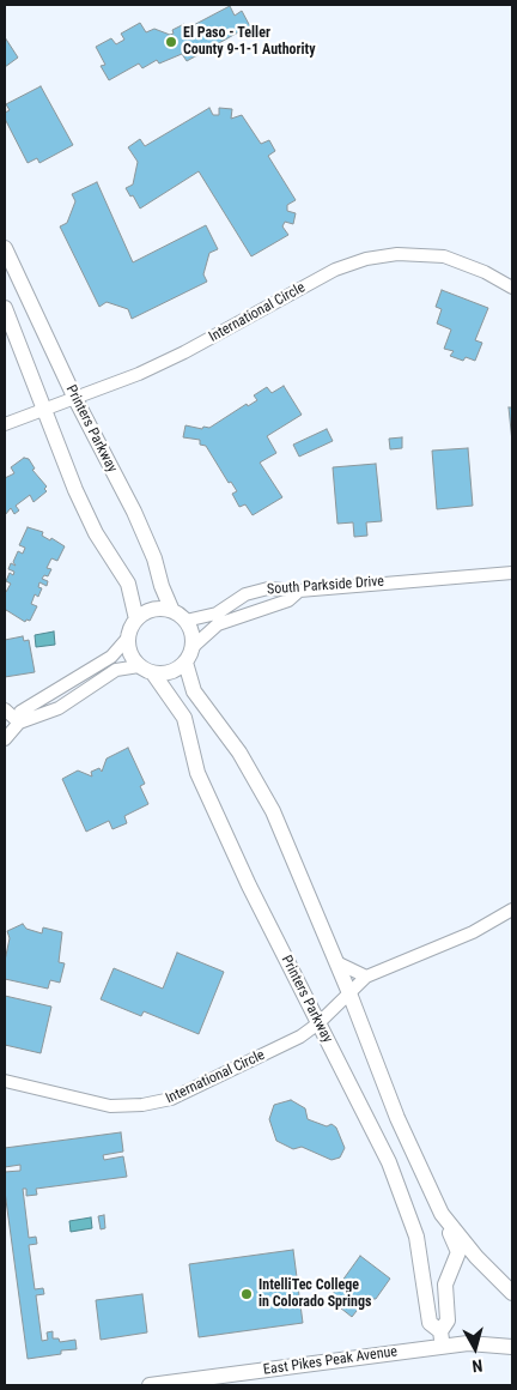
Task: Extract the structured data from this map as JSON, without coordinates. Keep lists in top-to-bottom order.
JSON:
{
  "streets": {
    "main road": ["Printers Parkway", "East Pikes Peak Avenue"],
    "street": ["International Circle", "South Parkside Drive"]
  },
  "crossings": [
    ["International Circle", "Printers Parkway"],
    ["Printers Parkway", "South Parkside Drive"],
    ["Printers Parkway", "East Pikes Peak Avenue"]
  ],
  "places": ["El Paso - Teller County 9-1-1 Authority", "IntelliTec College in Colorado Springs"],
  "north": "bottom"
}
